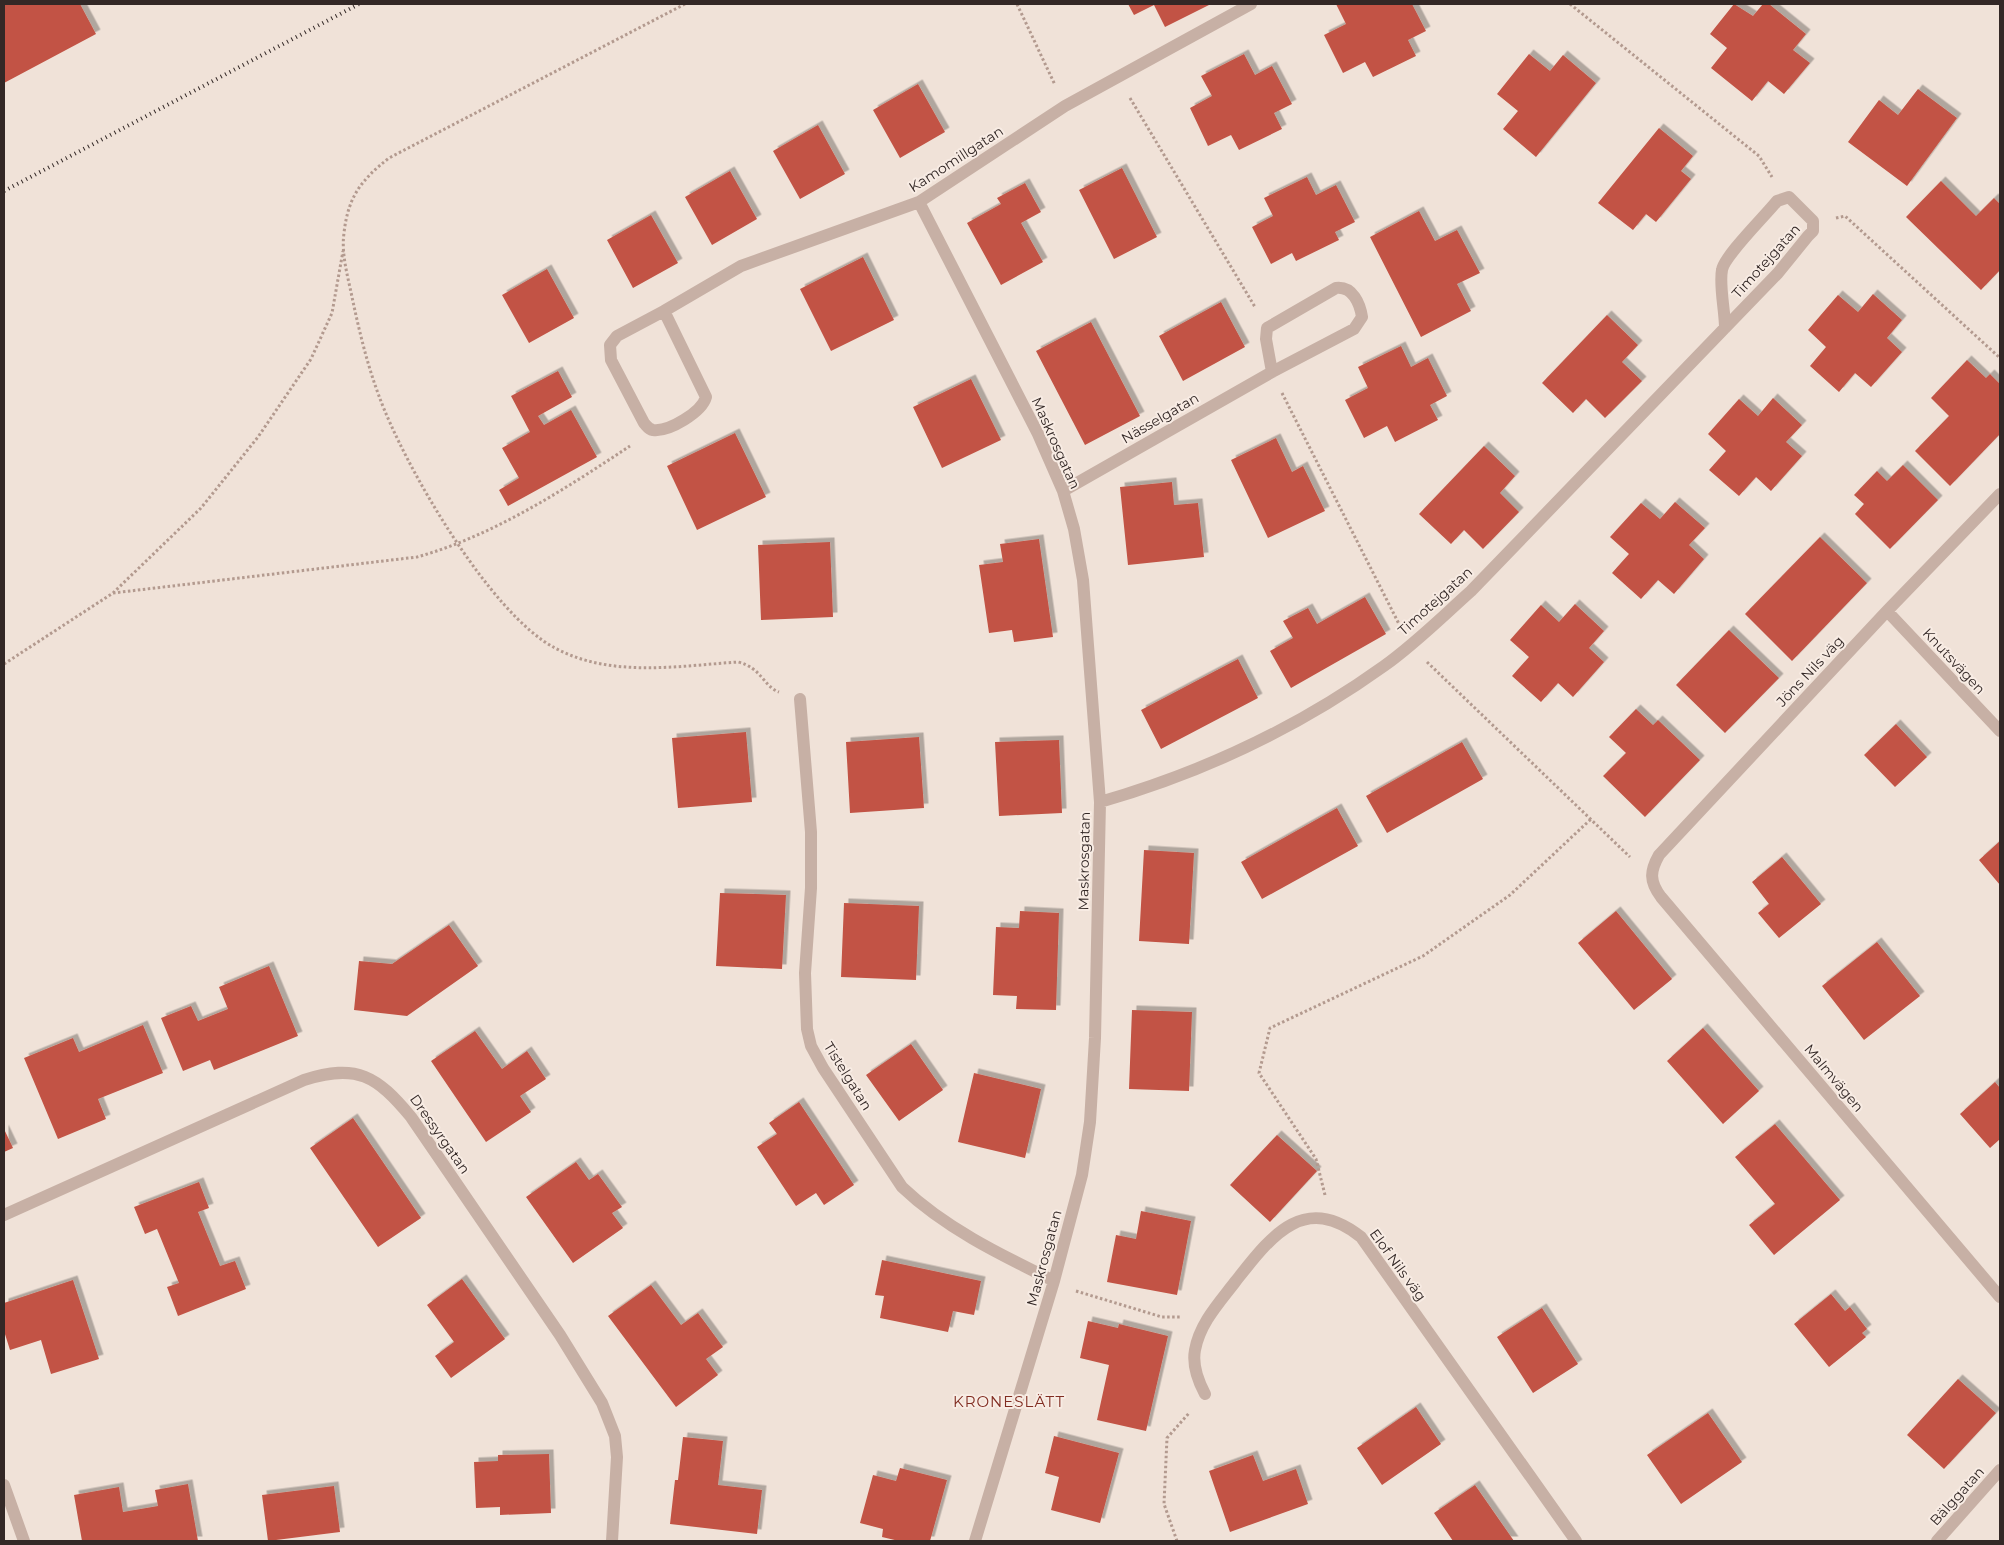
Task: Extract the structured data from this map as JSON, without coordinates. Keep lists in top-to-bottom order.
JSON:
{
  "streets": {
    "street": [
      "Kamomillgatan",
      "Timotejgatan",
      "Nässelgatan",
      "Maskrosgatan",
      "Knutsvägen",
      "Jöns Nils väg",
      "Tistelgatan",
      "Malmvägen",
      "Dressyrgatan",
      "Elof Nils väg",
      "Bälggatan"
    ]
  },
  "crossings": [
    ["Kamomillgatan", "Maskrosgatan"],
    ["Timotejgatan", "Maskrosgatan"],
    ["Nässelgatan", "Maskrosgatan"],
    ["Maskrosgatan", "Tistelgatan"],
    ["Knutsvägen", "Jöns Nils väg"],
    ["Jöns Nils väg", "Malmvägen"]
  ],
  "districts": ["KRONESLÄTT"]
}
